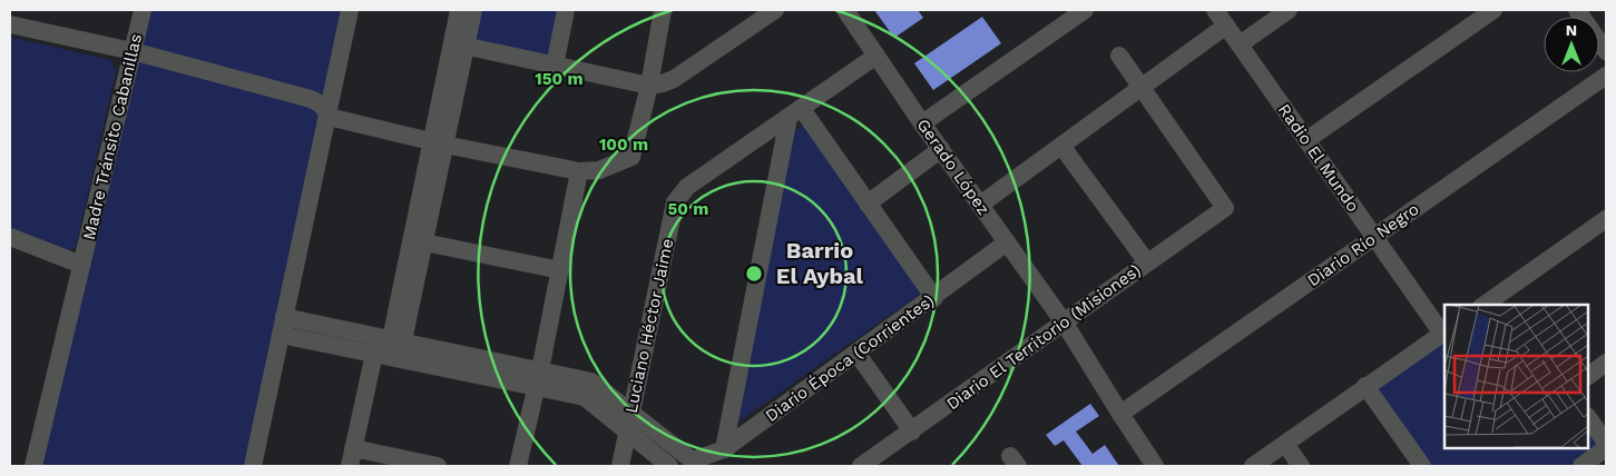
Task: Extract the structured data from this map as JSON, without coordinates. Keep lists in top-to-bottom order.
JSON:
{
  "streets": {
    "street": [
      "Madre Tránsito Cabanillas",
      "Radio El Mundo",
      "Gerado López",
      "Diario Río Negro",
      "Luciano Héctor Jaime",
      "Diario El Territorio (Misiones)",
      "Diario Época (Corrientes)"
    ]
  },
  "crossings": [
    ["Radio El Mundo", "Diario Río Negro"],
    ["Gerado López", "Diario Río Negro"],
    ["Gerado López", "Luciano Héctor Jaime"],
    ["Gerado López", "Diario El Territorio (Misiones)"],
    ["Gerado López", "Diario Época (Corrientes)"]
  ],
  "districts": ["Barrio El Aybal"],
  "north": "top",
  "rings": ["150 m", "100 m", "50 m"]
}
